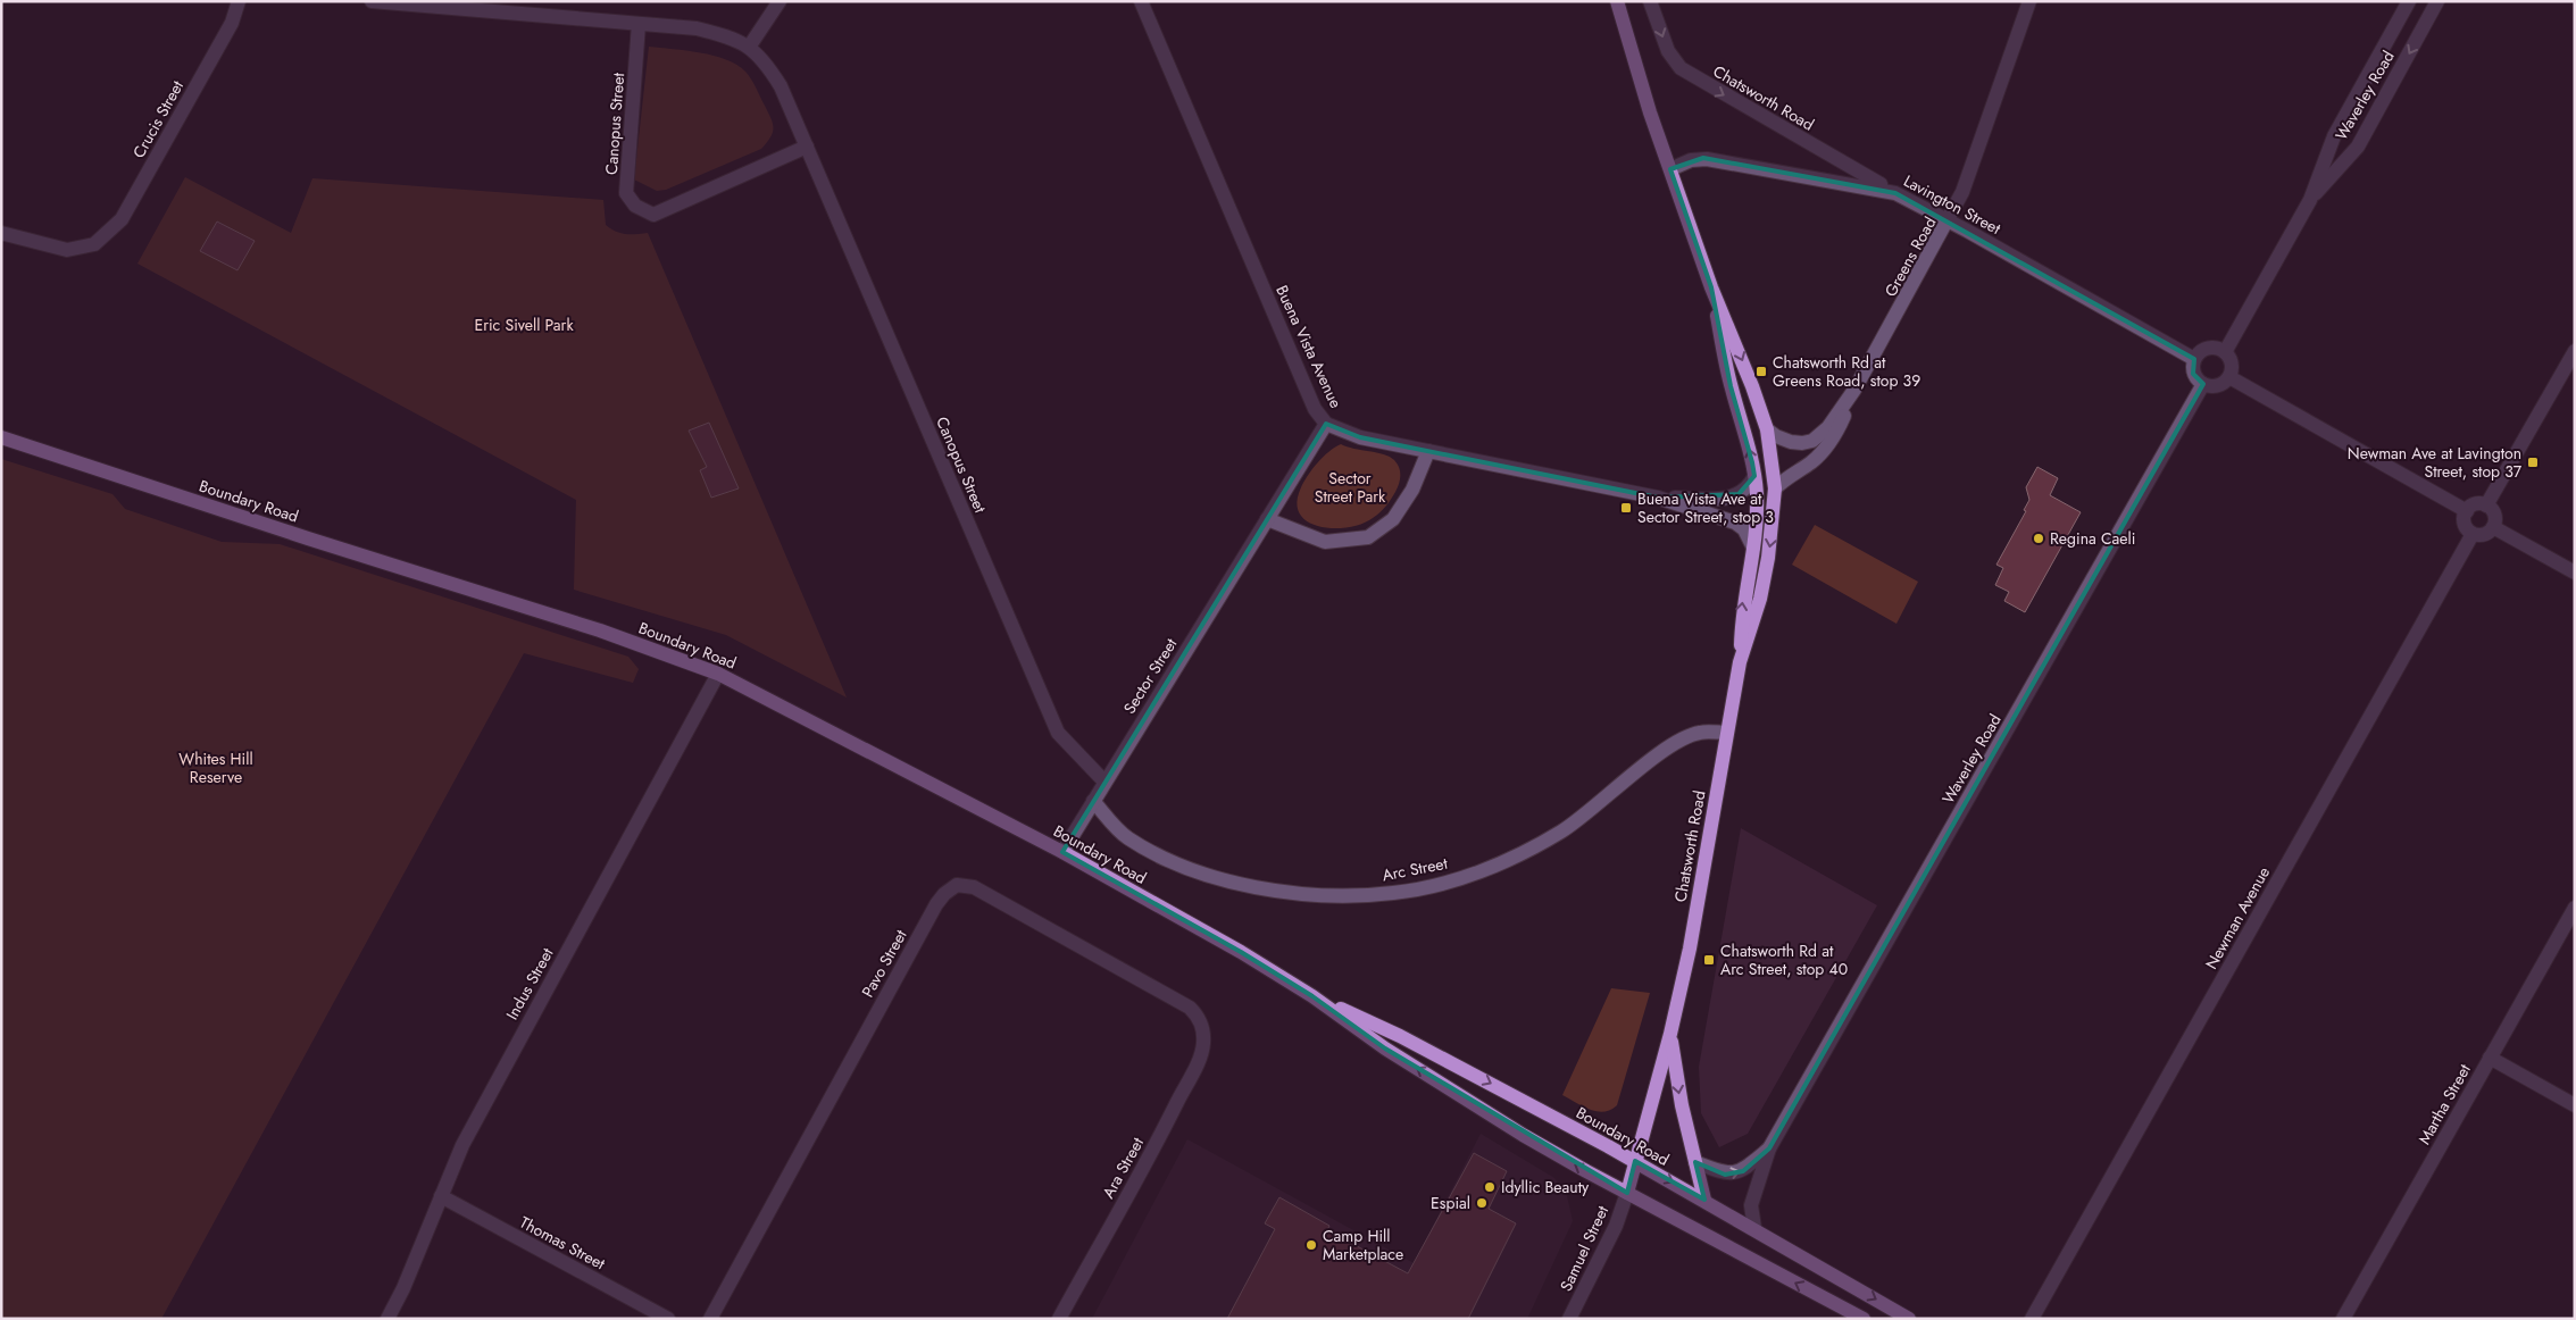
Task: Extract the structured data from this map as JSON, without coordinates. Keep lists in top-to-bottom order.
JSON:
{
  "streets": {
    "main road": ["Chatsworth Road", "Boundary Road"],
    "street": [
      "Waverley Road",
      "Crucis Street",
      "Canopus Street",
      "Lavington Street",
      "Greens Road",
      "Buena Vista Avenue",
      "Sector Street",
      "Arc Street",
      "Newman Avenue",
      "Pavo Street",
      "Indus Street",
      "Martha Street",
      "Ara Street",
      "Thomas Street",
      "Samuel Street"
    ]
  },
  "crossings": [
    ["Waverley Road", "Chatsworth Road"],
    ["Waverley Road", "Lavington Street"],
    ["Waverley Road", "Boundary Road"],
    ["Chatsworth Road", "Lavington Street"],
    ["Chatsworth Road", "Greens Road"],
    ["Chatsworth Road", "Buena Vista Avenue"],
    ["Chatsworth Road", "Boundary Road"],
    ["Chatsworth Road", "Arc Street"],
    ["Chatsworth Road", "Samuel Street"],
    ["Canopus Street", "Sector Street"],
    ["Lavington Street", "Greens Road"],
    ["Buena Vista Avenue", "Sector Street"],
    ["Boundary Road", "Sector Street"],
    ["Boundary Road", "Indus Street"],
    ["Boundary Road", "Samuel Street"],
    ["Sector Street", "Arc Street"],
    ["Pavo Street", "Ara Street"],
    ["Indus Street", "Thomas Street"]
  ],
  "parks": ["Eric Sivell Park", "Sector Street Park", "Whites Hill Reserve"],
  "places": {
    "transit": [
      "Chatsworth Rd at Greens Road, stop 39",
      "Newman Ave at Lavington Street, stop 37",
      "Buena Vista Ave at Sector Street, stop 3",
      "Chatsworth Rd at Arc Street, stop 40"
    ],
    "other": [
      "Regina Caeli",
      "Idyllic Beauty",
      "Espial",
      "Camp Hill Marketplace"
    ]
  }
}
